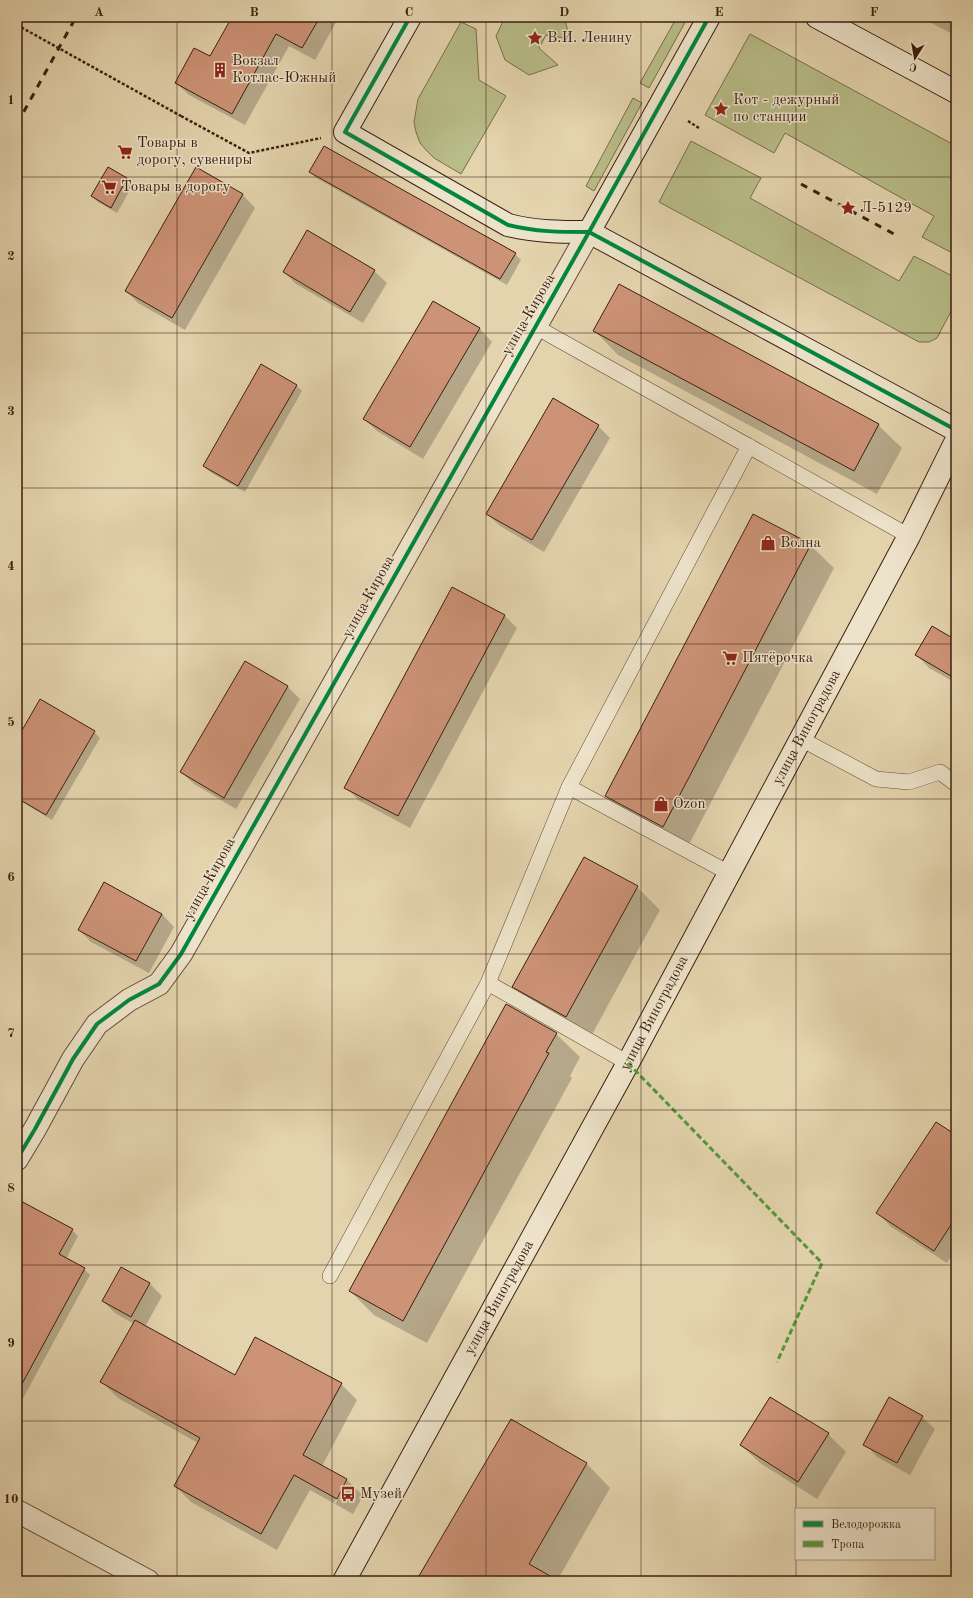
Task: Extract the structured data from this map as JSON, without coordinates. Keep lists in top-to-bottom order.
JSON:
{
  "streets": {
    "street": ["улица Кирова", "улица Виноградова"]
  },
  "places": {
    "place": ["В.И. Ленину", "Кот - дежурный по станции", "Л-5129"],
    "building": ["Вокзал Котлас-Южный"],
    "supermarket": ["Товары в дорогу, сувениры", "Товары в дорогу", "Пятёрочка"],
    "shop": ["Волна", "Ozon"],
    "bus stop": ["Музей"]
  },
  "legend": ["Велодорожка", "Тропа"],
  "north": "bottom",
  "grid": {
    "columns": [
      "A",
      "B",
      "C",
      "D",
      "E",
      "F"
    ],
    "rows": [
      "1",
      "2",
      "3",
      "4",
      "5",
      "6",
      "7",
      "8",
      "9",
      "10"
    ]
  }
}
